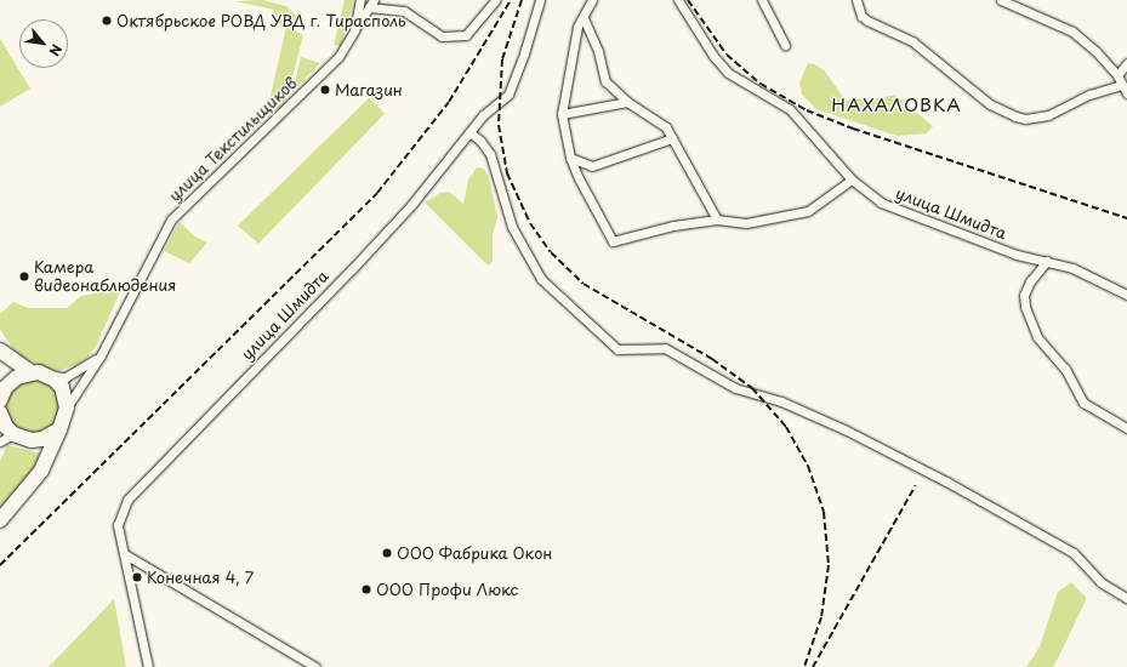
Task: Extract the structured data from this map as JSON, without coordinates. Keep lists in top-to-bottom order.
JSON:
{
  "streets": {
    "street": ["улица Текстильщиков", "улица Шмидта"]
  },
  "districts": ["НАХАЛОВКА"],
  "places": [
    "Октябрьское РОВД УВД г. Тирасполь",
    "Магазин",
    "Камера видеонаблюдения",
    "ООО Фабрика Окон",
    "Конечная 4, 7",
    "ООО Профи Люкс"
  ],
  "north": "bottom right"
}
